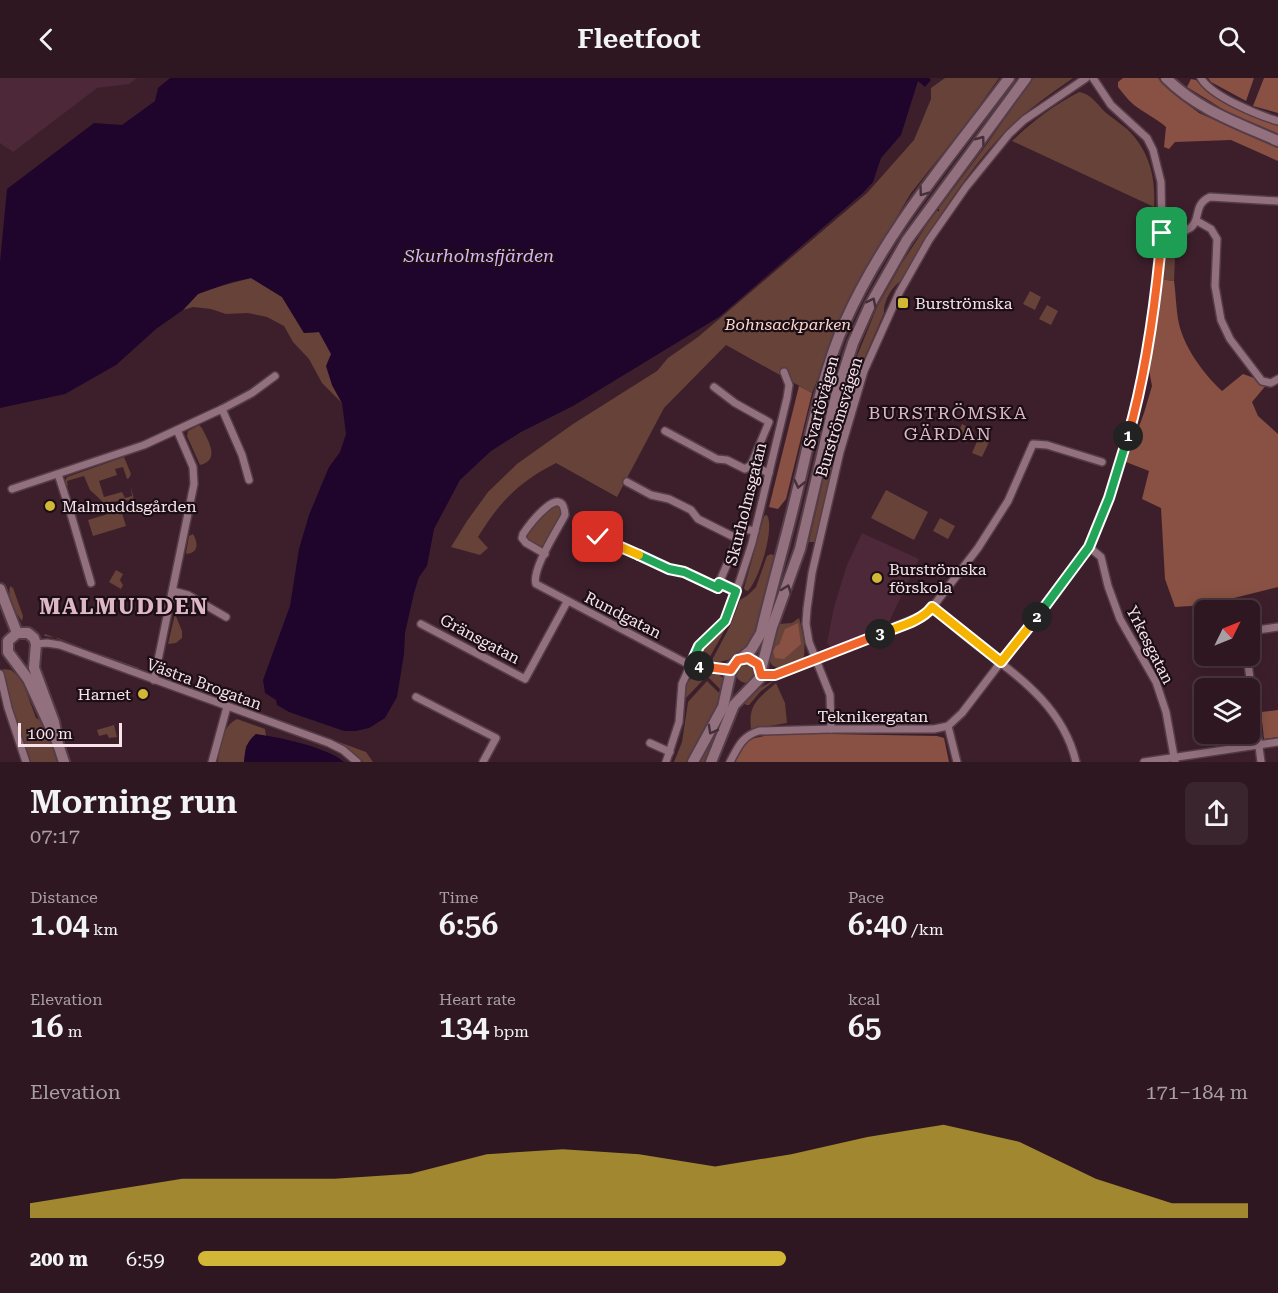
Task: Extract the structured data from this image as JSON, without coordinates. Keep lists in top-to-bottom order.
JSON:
{
  "streets": {
    "main road": ["Svartövägen"],
    "street": [
      "Burströmsvägen",
      "Skurholmsgatan",
      "Rundgatan",
      "Gränsgatan",
      "Yrkesgatan",
      "Västra Brogatan",
      "Teknikergatan"
    ]
  },
  "crossings": [
    ["Svartövägen", "Rundgatan"],
    ["Burströmsvägen", "Teknikergatan"],
    ["Skurholmsgatan", "Rundgatan"],
    ["Rundgatan", "Gränsgatan"],
    ["Yrkesgatan", "Teknikergatan"]
  ],
  "districts": ["BURSTRÖMSKA GÄRDAN", "MALMUDDEN"],
  "water": ["Skurholmsfjärden"],
  "parks": ["Bohnsackparken"],
  "places": {
    "transit": ["Burströmska"],
    "other": ["Malmuddsgården", "Burströmska förskola", "Harnet"]
  },
  "scale_bar": "100 m",
  "north": "top right",
  "page": {
    "header": "Fleetfoot",
    "pins": [
      "1",
      "2",
      "3",
      "4"
    ],
    "scale": "100 m",
    "heading": ["Morning run", "07:17"],
    "stats": [
      ["Distance", "1.04 km"],
      ["Time", "6:56"],
      ["Pace", "6:40 /km"],
      ["Elevation", "16 m"],
      ["Heart rate", "134 bpm"],
      ["kcal", "65"]
    ],
    "chart": ["Elevation", "171–184 m"],
    "list": [
      {
        "name": "200 m",
        "note": "6:59"
      }
    ]
  }
}
